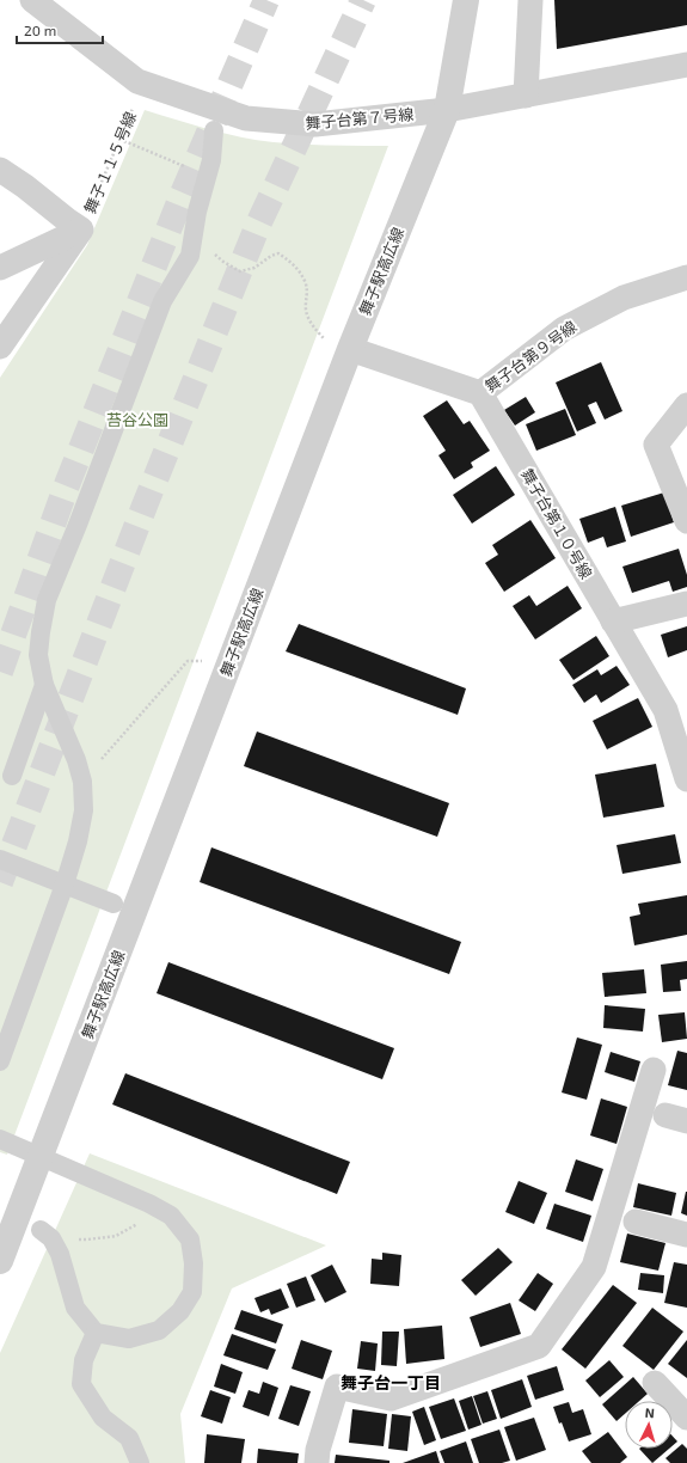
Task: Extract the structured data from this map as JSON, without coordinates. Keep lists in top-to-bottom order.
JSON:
{
  "streets": {
    "street": [
      "舞子台第７号線",
      "舞子駅高広線",
      "舞子台第９号線",
      "舞子台第１０号線"
    ],
    "path": ["舞子１１５号線"]
  },
  "crossings": [
    ["舞子台第７号線", "舞子駅高広線"],
    ["舞子台第９号線", "舞子台第１０号線"]
  ],
  "districts": ["舞子台一丁目"],
  "parks": ["苔谷公園"],
  "scale_bar": "20 m",
  "north": "top"
}
